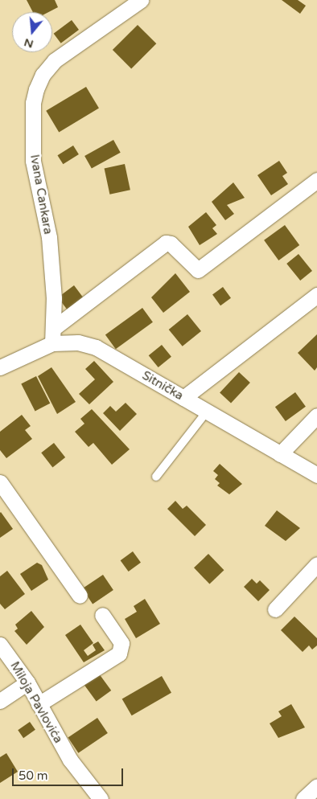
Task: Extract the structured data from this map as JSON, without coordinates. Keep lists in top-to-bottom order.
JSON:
{
  "streets": {
    "street": ["Ivana Cankara", "Sitnička", "Miloja Pavlovića"]
  },
  "crossings": [
    ["Ivana Cankara", "Sitnička"]
  ],
  "scale_bar": "50 m",
  "north": "bottom"
}
